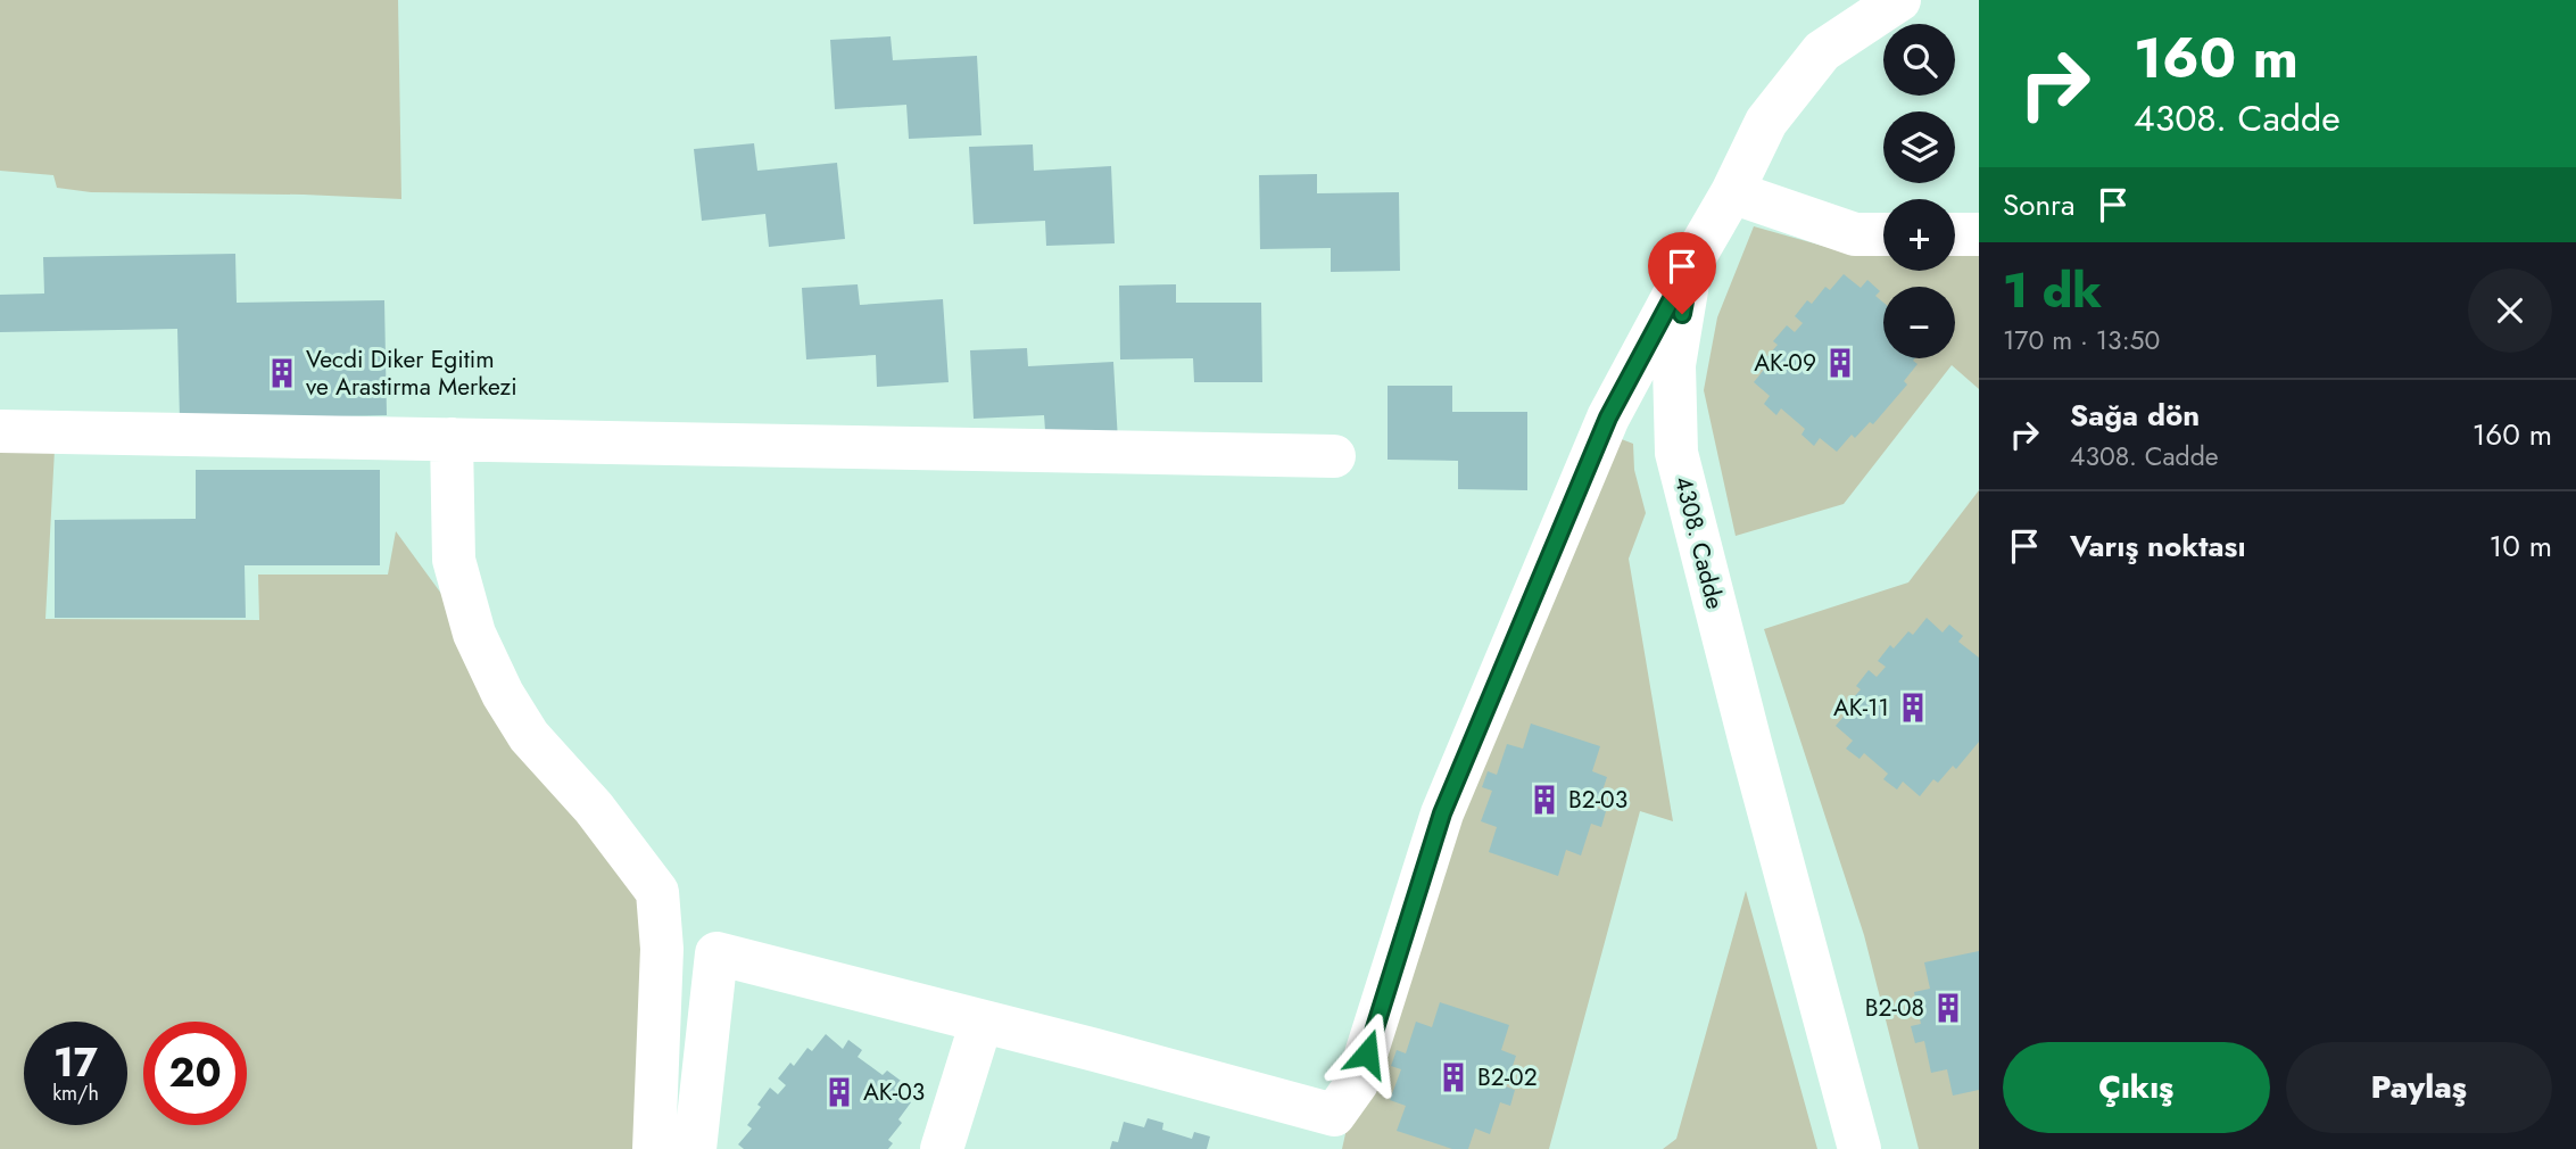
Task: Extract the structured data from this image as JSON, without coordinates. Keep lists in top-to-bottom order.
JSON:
{
  "streets": {
    "street": ["4308. Cadde"]
  },
  "places": {
    "building": [
      "AK-09",
      "Vecdi Diker Egitim ve Arastirma Merkezi",
      "AK-11",
      "B2-03",
      "B2-08",
      "B2-02",
      "AK-03"
    ]
  },
  "page": {
    "turn": ["160 m", "4308. Cadde"],
    "map_buttons": ["+", "−"],
    "then": "Sonra",
    "heading": ["1 dk", "170 m · 13:50"],
    "list": [
      {
        "name": "Sağa dön",
        "note": "4308. Cadde",
        "value": "160 m"
      },
      {
        "name": "Varış noktası",
        "value": "10 m"
      }
    ],
    "speed": "17 km/h",
    "limit": "20",
    "buttons": ["Çıkış", "Paylaş"]
  }
}
